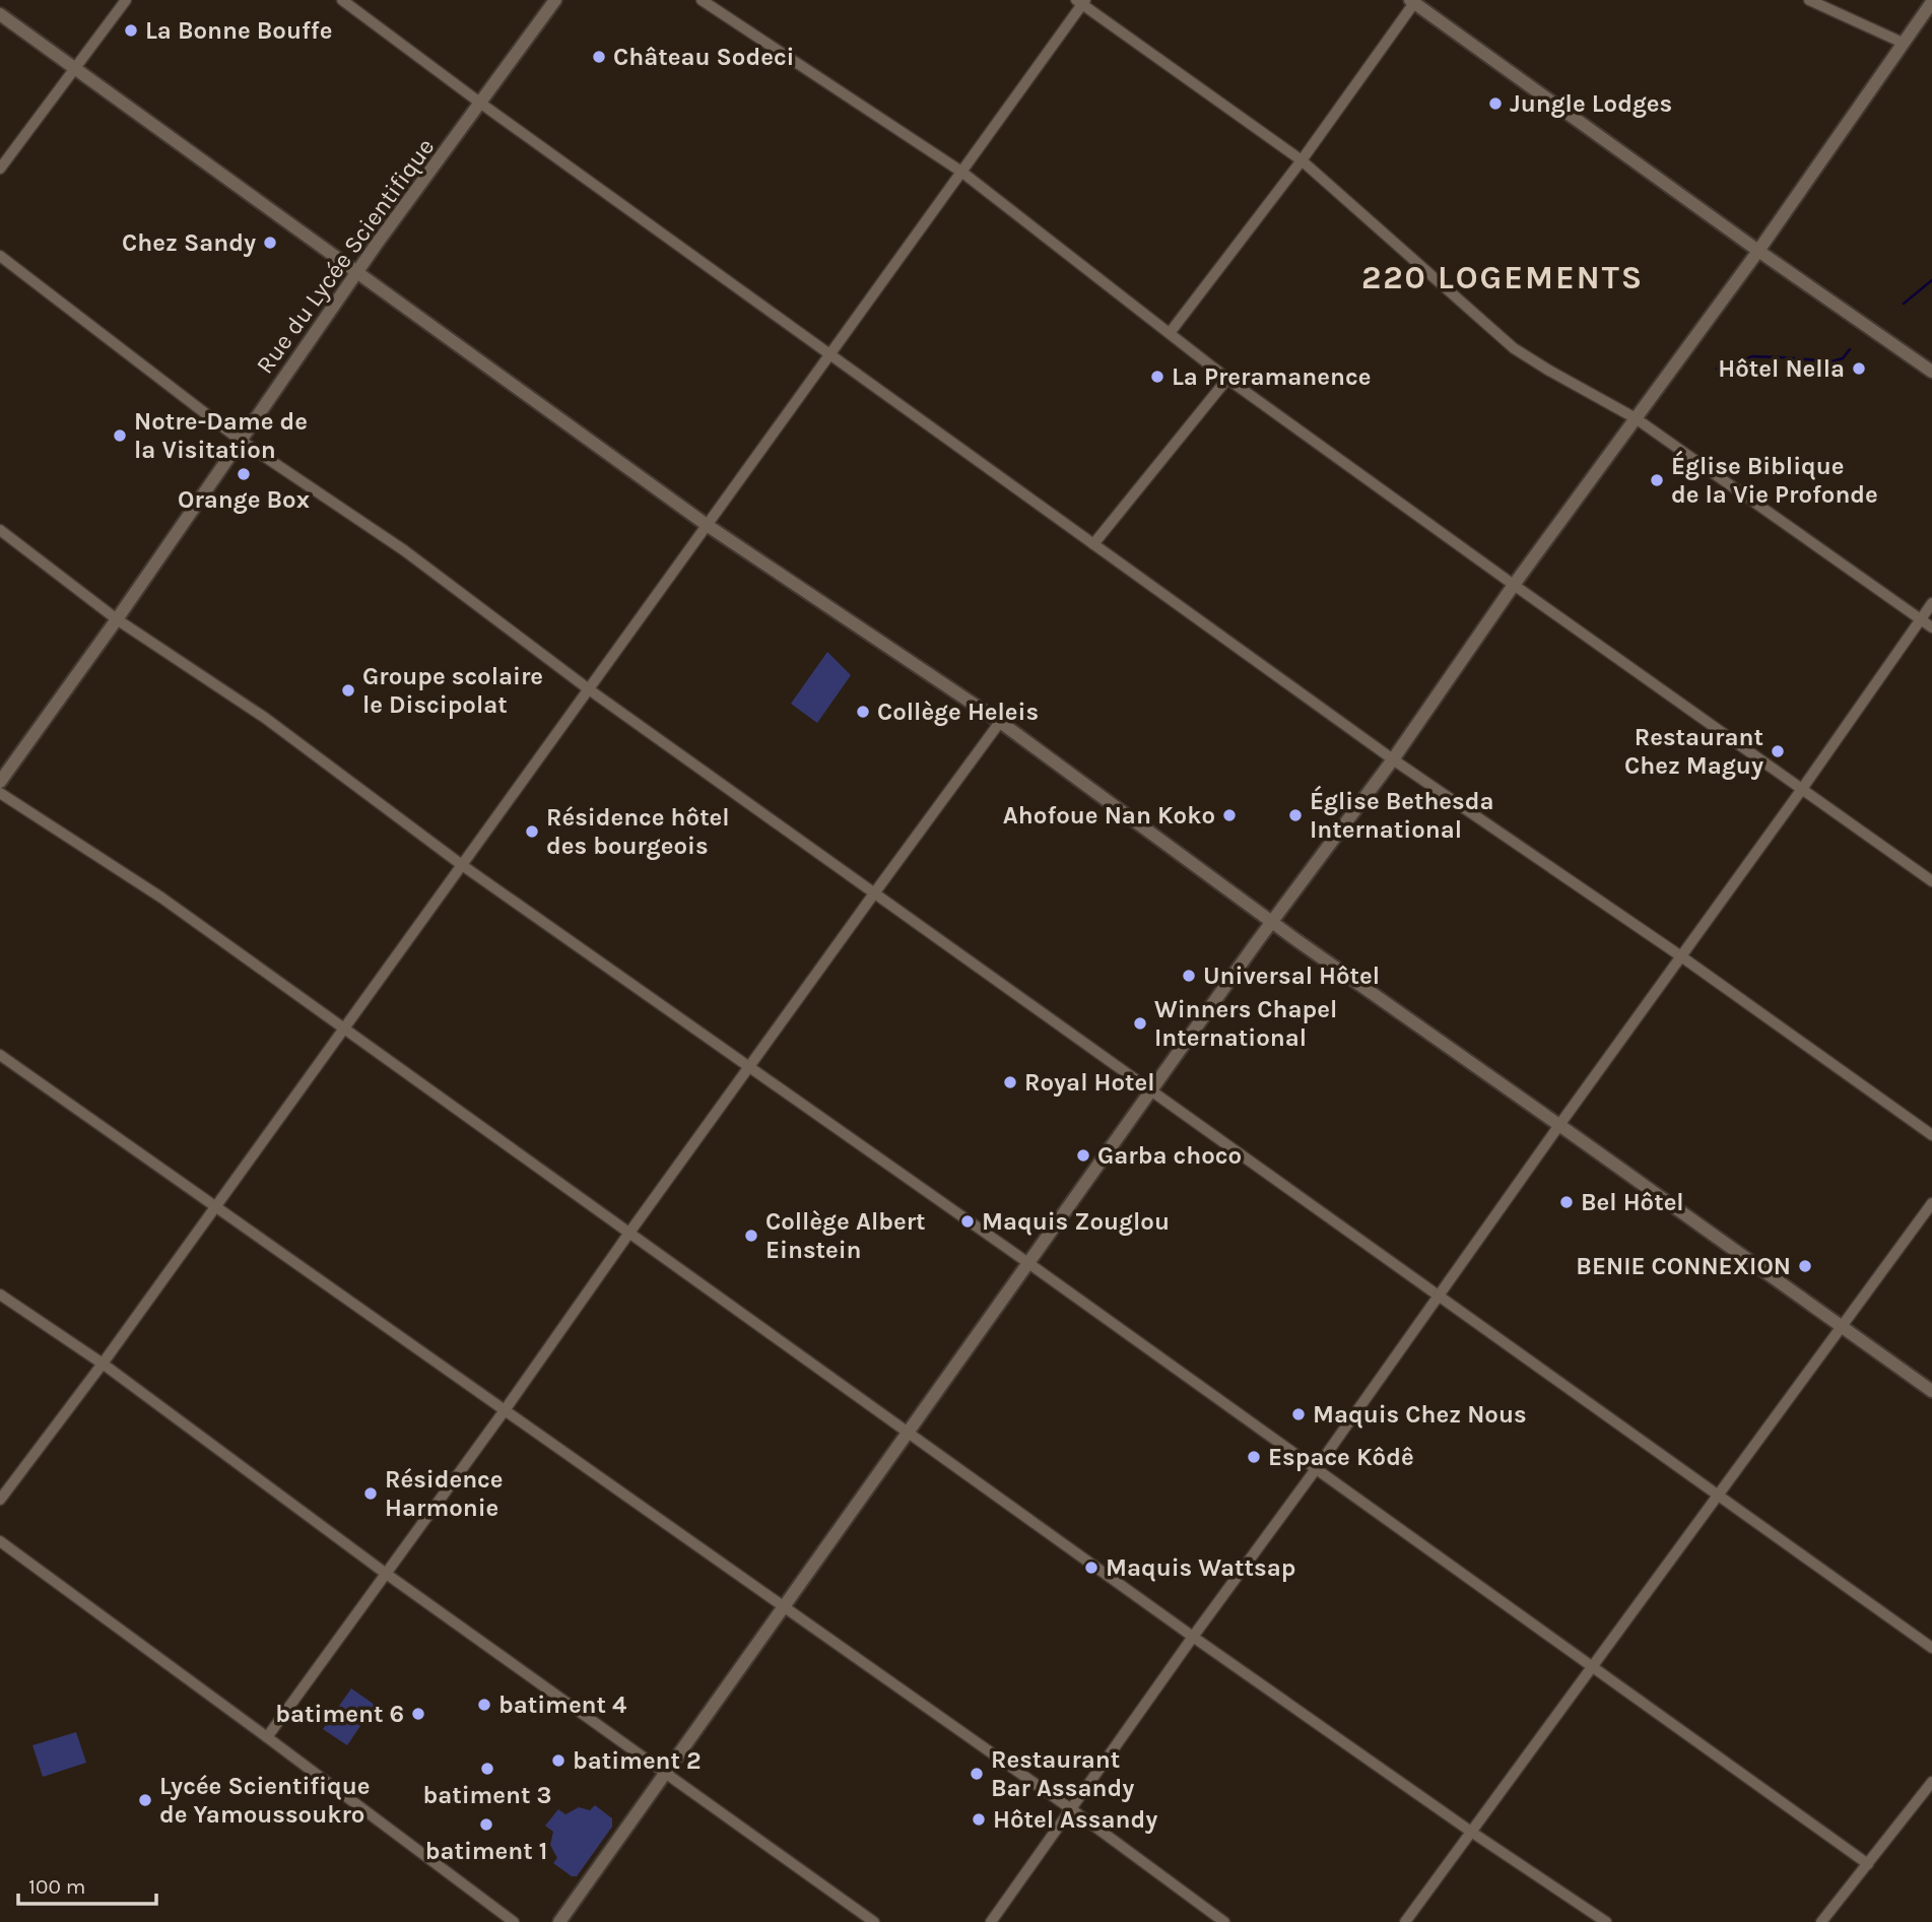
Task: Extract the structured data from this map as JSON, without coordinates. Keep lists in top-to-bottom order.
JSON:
{
  "streets": {
    "street": ["Rue du Lycée Scientifique"]
  },
  "districts": ["220 LOGEMENTS"],
  "places": [
    "La Bonne Bouffe",
    "Château Sodeci",
    "Jungle Lodges",
    "Chez Sandy",
    "Hôtel Nella",
    "La Preramanence",
    "Notre-Dame de la Visitation",
    "Orange Box",
    "Église Biblique de la Vie Profonde",
    "Groupe scolaire le Discipolat",
    "Collège Heleis",
    "Restaurant Chez Maguy",
    "Ahofoue Nan Koko",
    "Église Bethesda International",
    "Résidence hôtel des bourgeois",
    "Universal Hôtel",
    "Winners Chapel International",
    "Royal Hotel",
    "Garba choco",
    "Bel Hôtel",
    "Maquis Zouglou",
    "Collège Albert Einstein",
    "BENIE CONNEXION",
    "Maquis Chez Nous",
    "Espace Kôdê",
    "Résidence Harmonie",
    "Maquis Wattsap",
    "batiment 4",
    "batiment 6",
    "batiment 2",
    "batiment 3",
    "Restaurant Bar Assandy",
    "Lycée Scientifique de Yamoussoukro",
    "Hôtel Assandy",
    "batiment 1"
  ],
  "scale_bar": "100 m"
}
